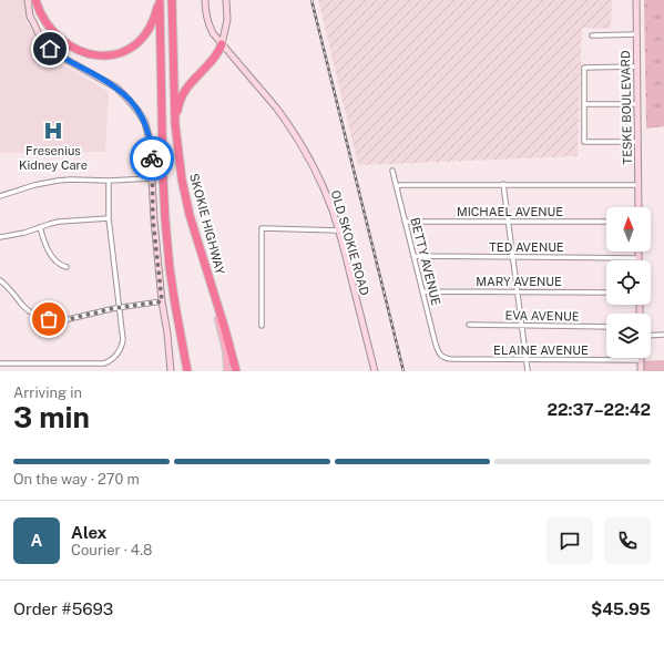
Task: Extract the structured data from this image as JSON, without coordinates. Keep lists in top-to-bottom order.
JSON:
{
  "streets": {
    "highway": ["SKOKIE HIGHWAY"],
    "street": [
      "TESKE BOULEVARD",
      "MICHAEL AVENUE",
      "OLD SKOKIE ROAD",
      "TED AVENUE",
      "BETTY AVENUE",
      "MARY AVENUE",
      "EVA AVENUE",
      "ELAINE AVENUE"
    ]
  },
  "crossings": [
    ["MICHAEL AVENUE", "BETTY AVENUE"],
    ["TED AVENUE", "BETTY AVENUE"],
    ["BETTY AVENUE", "MARY AVENUE"],
    ["BETTY AVENUE", "ELAINE AVENUE"]
  ],
  "places": {
    "hospital": ["Fresenius Kidney Care"]
  },
  "north": "top",
  "page": {
    "heading": ["3 min", "Arriving in", "22:37–22:42"],
    "panel": [
      "Alex",
      "Courier · 4.8",
      "Order #5693",
      "$45.95"
    ],
    "bar": "On the way · 270 m",
    "round": "A"
  }
}
